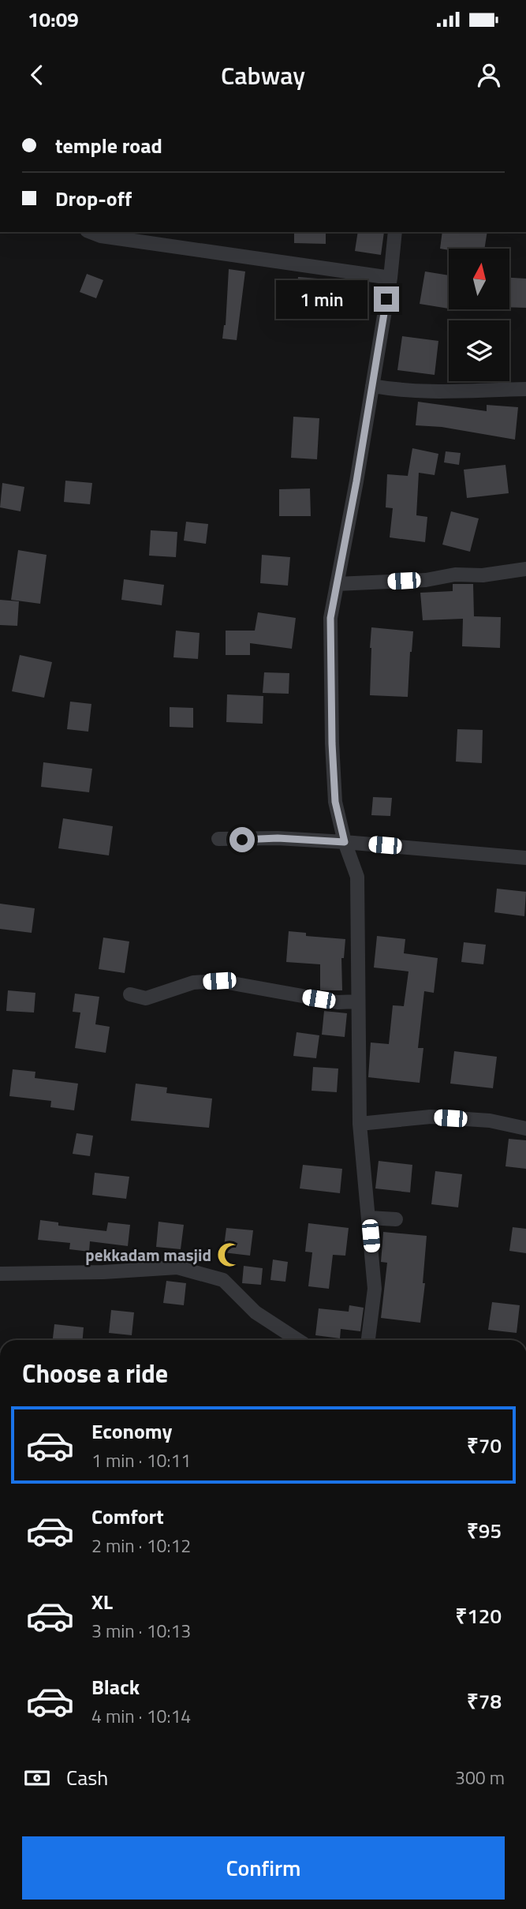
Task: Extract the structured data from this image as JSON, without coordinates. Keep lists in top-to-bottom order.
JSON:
{
  "places": {
    "mosque": ["pekkadam masjid"]
  },
  "north": "top",
  "page": {
    "status": "10:09",
    "header": "Cabway",
    "banner": ["temple road", "Drop-off"],
    "bubble": "1 min",
    "heading": "Choose a ride",
    "list": [
      {
        "name": "Economy",
        "note": "1 min · 10:11",
        "value": "₹70"
      },
      {
        "name": "Comfort",
        "note": "2 min · 10:12",
        "value": "₹95"
      },
      {
        "name": "XL",
        "note": "3 min · 10:13",
        "value": "₹120"
      },
      {
        "name": "Black",
        "note": "4 min · 10:14",
        "value": "₹78"
      }
    ],
    "pay": ["Cash", "300 m"],
    "buttons": "Confirm"
  }
}
